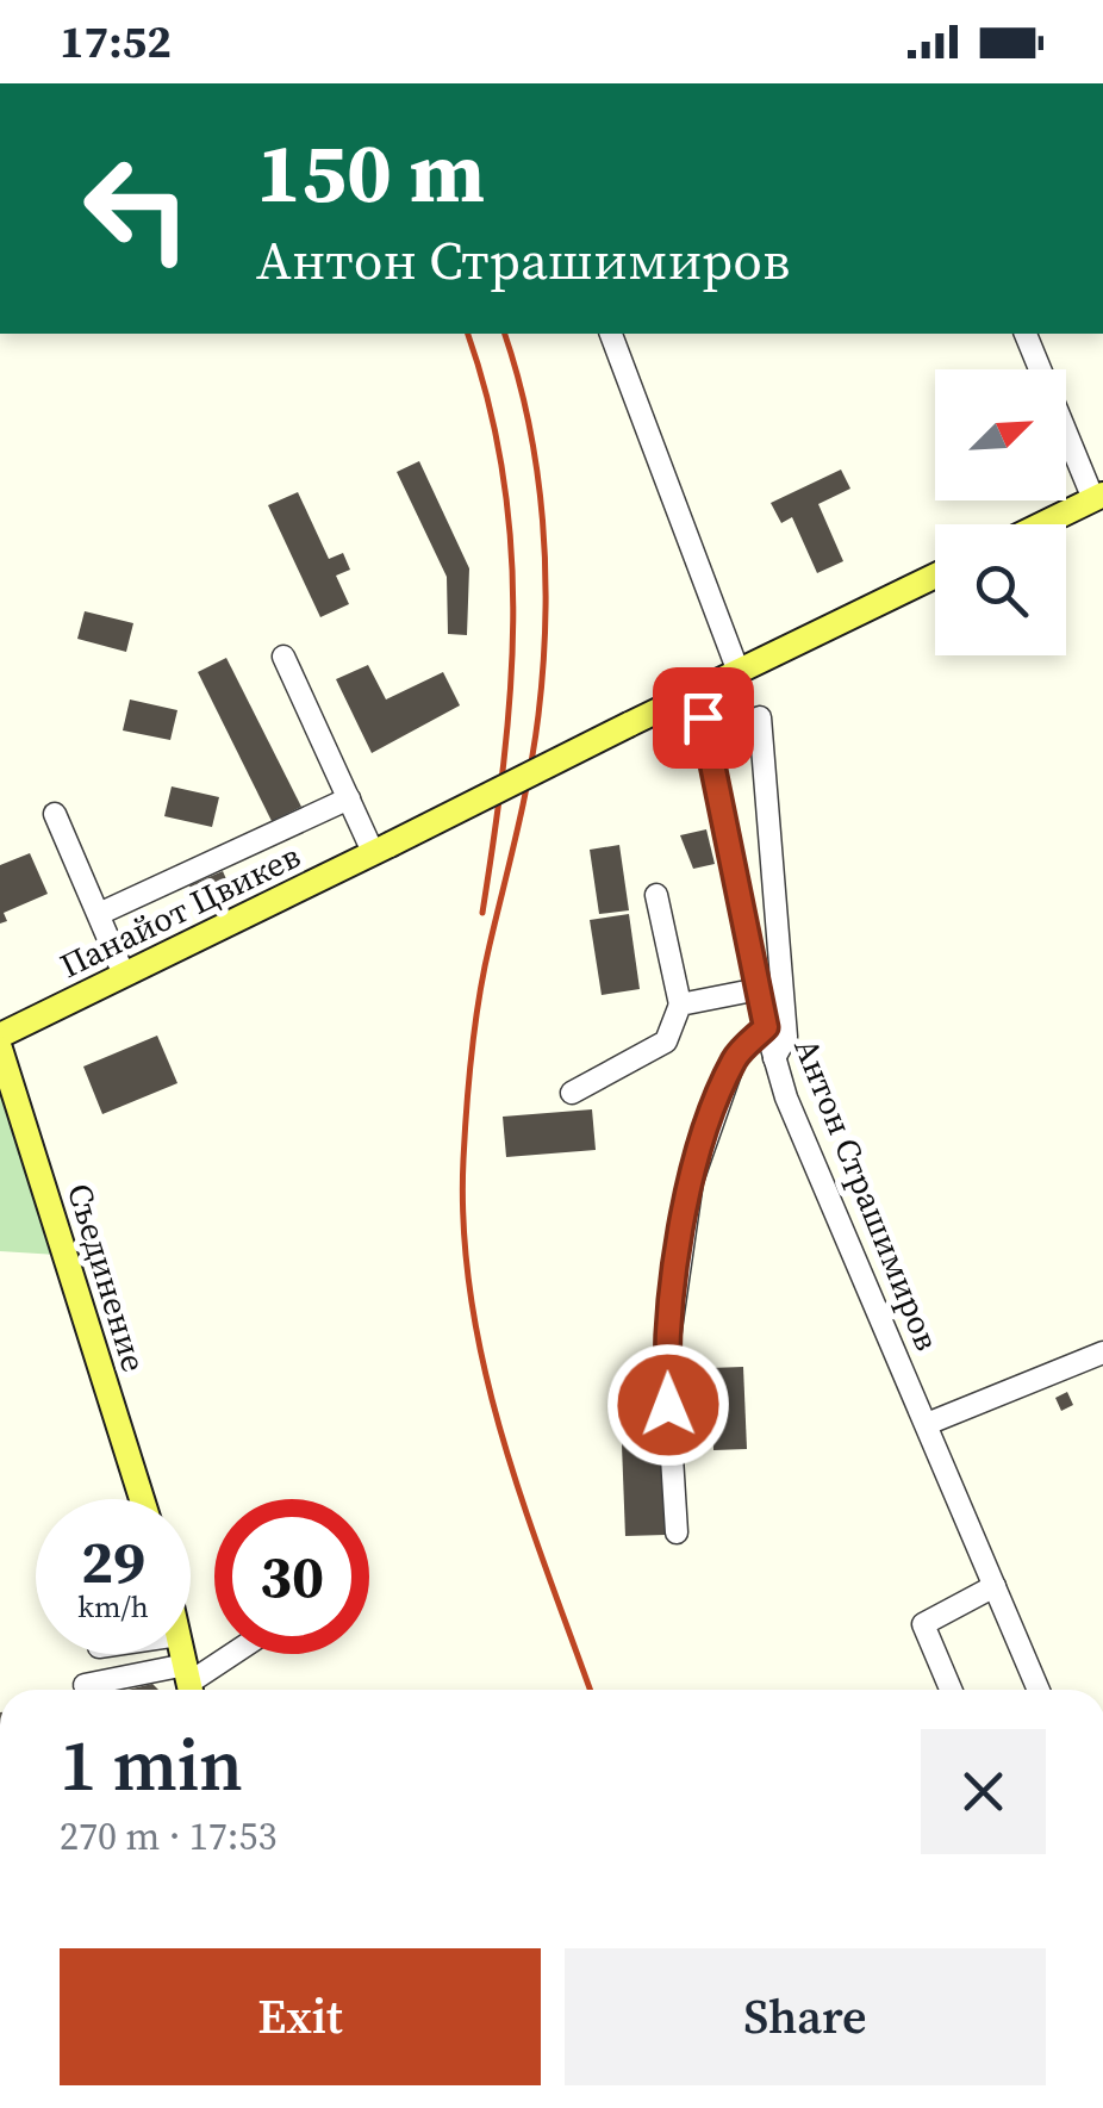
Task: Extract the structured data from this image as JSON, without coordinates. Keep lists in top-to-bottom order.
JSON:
{
  "streets": {
    "main road": ["Панайот Цвикев", "Съединение"],
    "street": ["Антон Страшимиров"]
  },
  "crossings": [
    ["Панайот Цвикев", "Антон Страшимиров"]
  ],
  "north": "top right",
  "page": {
    "status": "17:52",
    "turn": ["150 m", "Антон Страшимиров"],
    "speed": "29 km/h",
    "limit": "30",
    "heading": ["1 min", "270 m · 17:53"],
    "buttons": ["Exit", "Share"]
  }
}
